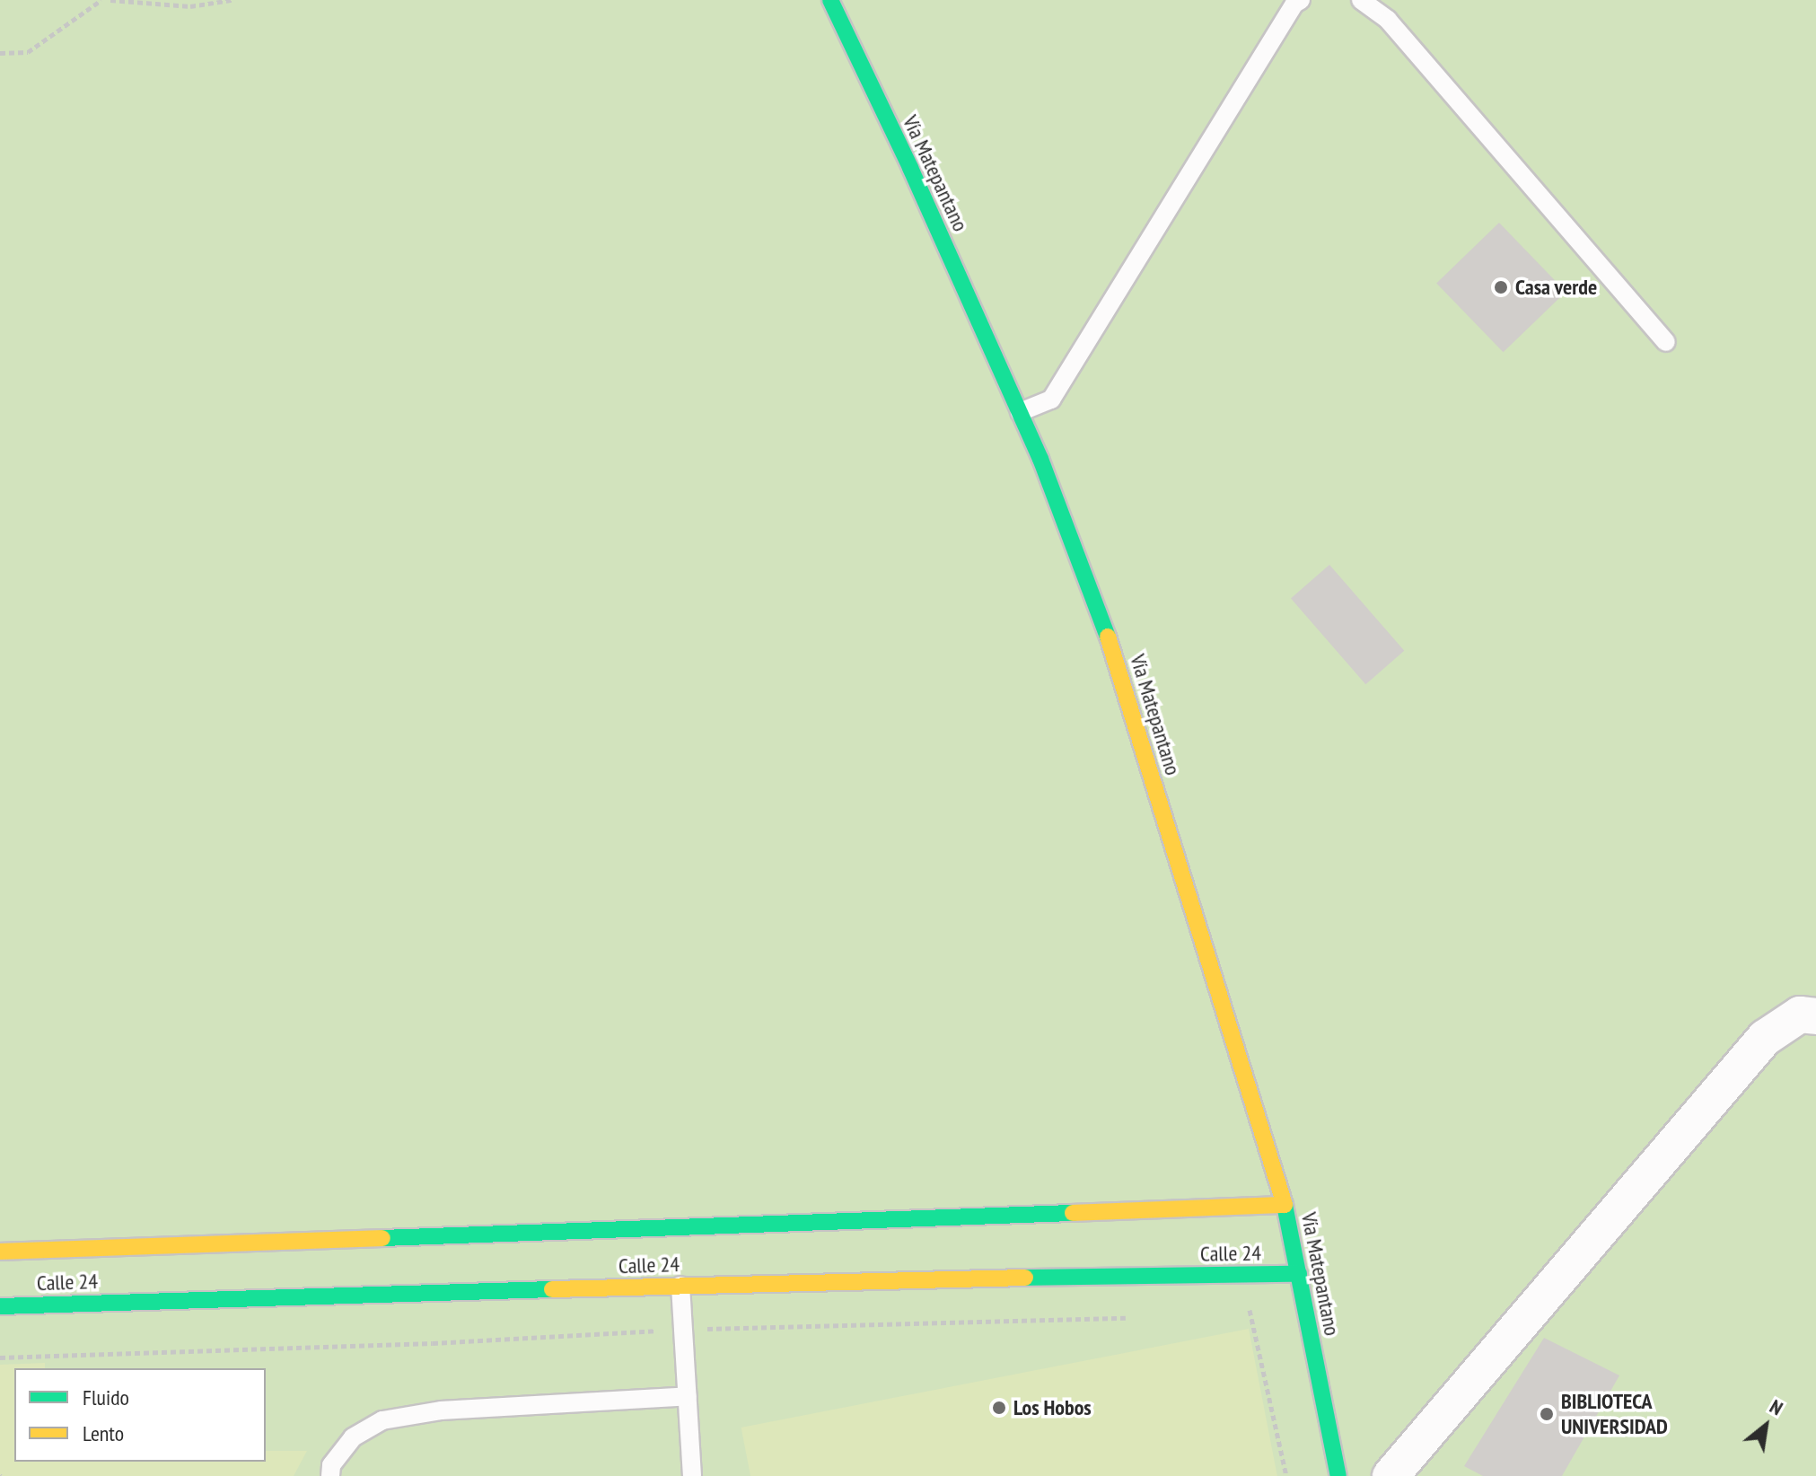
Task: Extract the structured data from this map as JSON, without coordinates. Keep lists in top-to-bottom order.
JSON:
{
  "streets": {
    "street": ["Vía Matepantano", "Calle 24"]
  },
  "crossings": [
    ["Vía Matepantano", "Calle 24"]
  ],
  "places": ["Casa verde", "Los Hobos", "BIBLIOTECA UNIVERSIDAD"],
  "legend": ["Fluido", "Lento"],
  "north": "top right"
}
